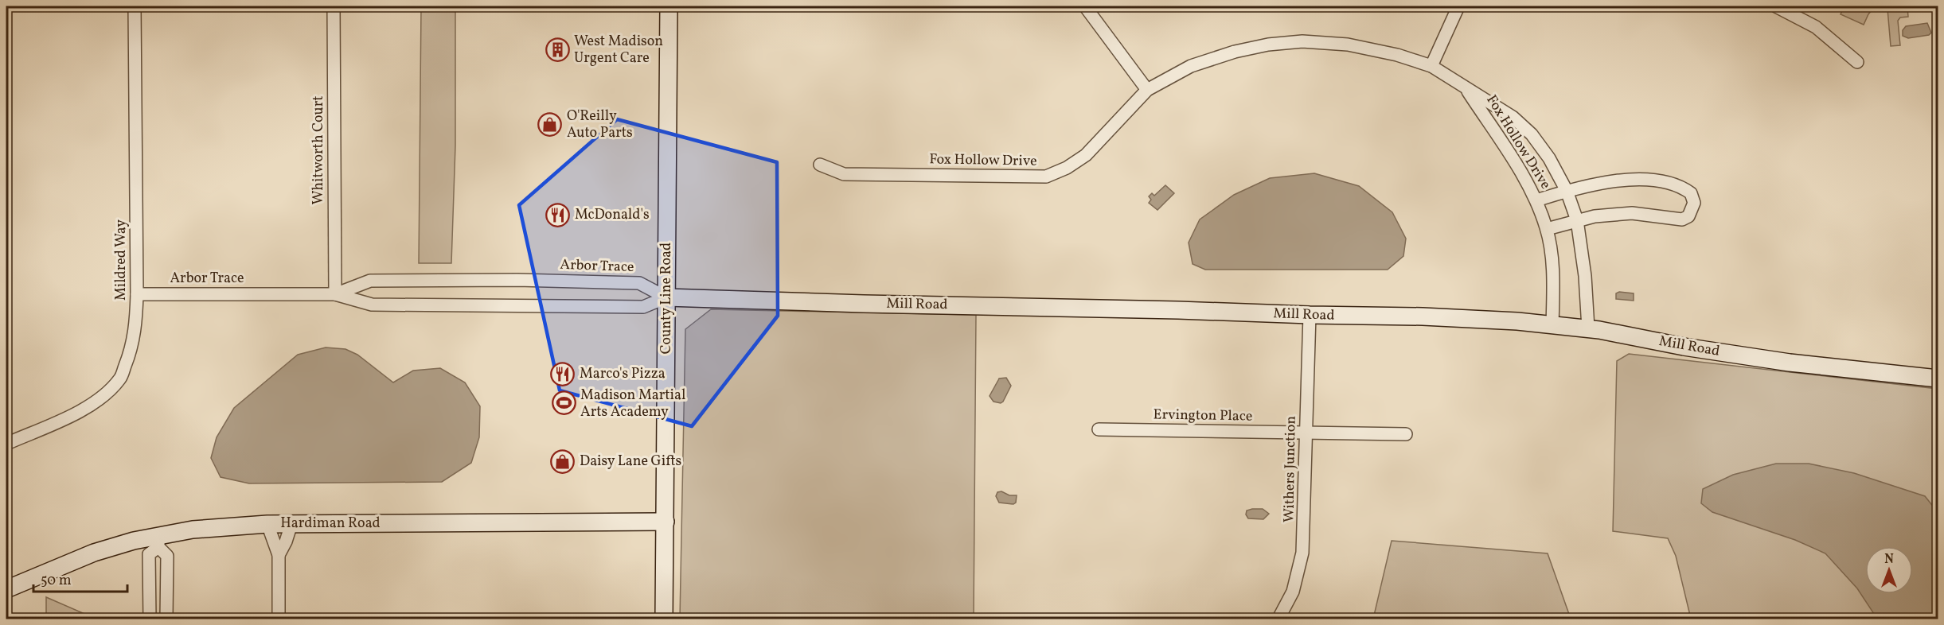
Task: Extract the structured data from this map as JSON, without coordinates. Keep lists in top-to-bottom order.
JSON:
{
  "streets": {
    "street": [
      "Fox Hollow Drive",
      "Whitworth Court",
      "Mildred Way",
      "Arbor Trace",
      "County Line Road",
      "Mill Road",
      "Ervington Place",
      "Withers Junction",
      "Hardiman Road"
    ]
  },
  "crossings": [
    ["Fox Hollow Drive", "Mill Road"],
    ["Whitworth Court", "Arbor Trace"],
    ["Mildred Way", "Arbor Trace"],
    ["Arbor Trace", "County Line Road"],
    ["Arbor Trace", "Mill Road"],
    ["County Line Road", "Mill Road"],
    ["County Line Road", "Hardiman Road"],
    ["Mill Road", "Withers Junction"],
    ["Ervington Place", "Withers Junction"]
  ],
  "places": {
    "building": ["West Madison Urgent Care"],
    "shop": ["O'Reilly Auto Parts", "Daisy Lane Gifts"],
    "restaurant": ["McDonald's", "Marco's Pizza"],
    "sports": ["Madison Martial Arts Academy"]
  },
  "scale_bar": "50 m",
  "north": "top"
}
